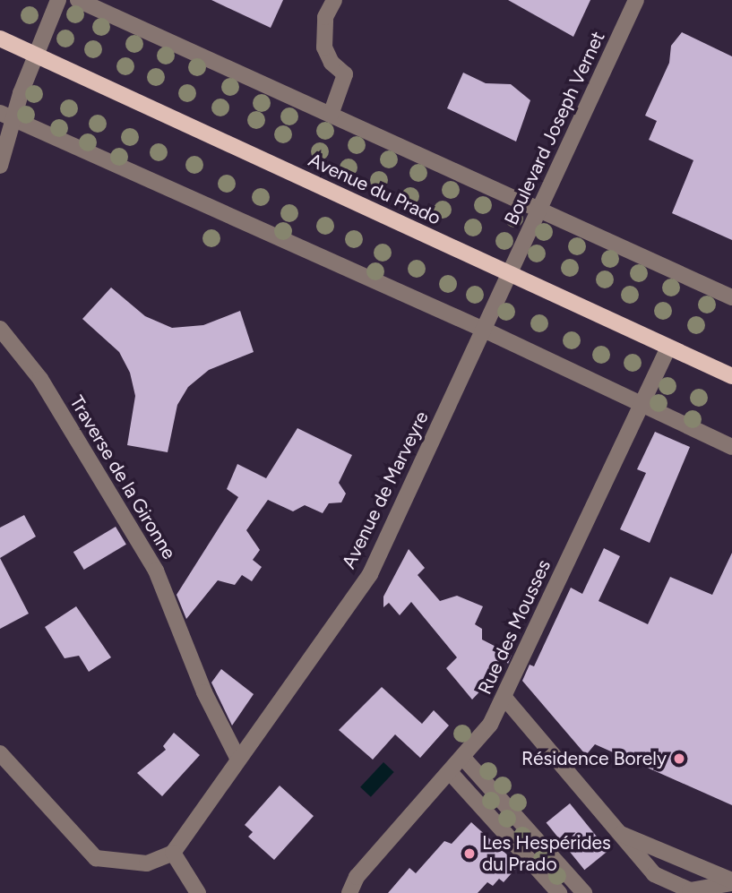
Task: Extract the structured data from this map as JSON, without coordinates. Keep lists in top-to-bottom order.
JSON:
{
  "streets": {
    "main road": ["Avenue du Prado"],
    "street": [
      "Boulevard Joseph Vernet",
      "Traverse de la Gironne",
      "Avenue de Marveyre",
      "Rue des Mousses"
    ]
  },
  "crossings": [
    ["Boulevard Joseph Vernet", "Avenue du Prado"],
    ["Boulevard Joseph Vernet", "Avenue de Marveyre"],
    ["Avenue du Prado", "Avenue de Marveyre"],
    ["Avenue du Prado", "Rue des Mousses"],
    ["Traverse de la Gironne", "Avenue de Marveyre"]
  ],
  "places": ["Résidence Borely", "Les Hespérides du Prado"]
}
